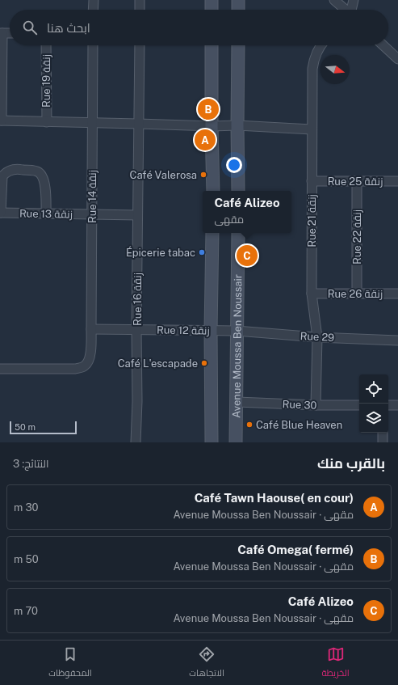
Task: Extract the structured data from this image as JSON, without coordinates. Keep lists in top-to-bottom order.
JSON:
{
  "streets": {
    "street": [
      "Rue 19 زنقة",
      "Rue 25 زنقة",
      "Rue 14 زنقة",
      "Rue 13 زنقة",
      "Rue 21 زنقة",
      "Rue 22 زنقة",
      "Rue 26 زنقة",
      "Rue 16 زنقة",
      "Rue 12 زنقة",
      "Rue 29",
      "Avenue Moussa Ben Noussair",
      "Rue 30"
    ]
  },
  "crossings": [
    ["Rue 25 زنقة", "Rue 21 زنقة"],
    ["Rue 25 زنقة", "Rue 22 زنقة"],
    ["Rue 14 زنقة", "Rue 13 زنقة"],
    ["Rue 14 زنقة", "Rue 12 زنقة"],
    ["Rue 13 زنقة", "Rue 16 زنقة"],
    ["Rue 21 زنقة", "Rue 26 زنقة"],
    ["Rue 21 زنقة", "Rue 29"],
    ["Rue 21 زنقة", "Rue 30"],
    ["Rue 22 زنقة", "Rue 26 زنقة"],
    ["Rue 16 زنقة", "Rue 12 زنقة"],
    ["Rue 12 زنقة", "Rue 29"],
    ["Rue 12 زنقة", "Avenue Moussa Ben Noussair"],
    ["Rue 29", "Avenue Moussa Ben Noussair"],
    ["Avenue Moussa Ben Noussair", "Rue 30"]
  ],
  "places": [
    "Café Valerosa",
    "Épicerie tabac",
    "Café L'escapade",
    "Café Blue Heaven"
  ],
  "scale_bar": "50 m",
  "north": "right",
  "page": {
    "search": "ابحث هنا",
    "pins": ["B", "A", "C"],
    "popup": ["Café Alizeo", "مقهى"],
    "scale": "50 m",
    "heading": ["بالقرب منك", "النتائج: 3"],
    "list": [
      {
        "mark": "A",
        "name": "Café Tawn Haouse( en cour)",
        "note": "مقهى · Avenue Moussa Ben Noussair",
        "value": "30 m"
      },
      {
        "mark": "B",
        "name": "Café Omega( fermé)",
        "note": "مقهى · Avenue Moussa Ben Noussair",
        "value": "50 m"
      },
      {
        "mark": "C",
        "name": "Café Alizeo",
        "note": "مقهى · Avenue Moussa Ben Noussair",
        "value": "70 m"
      }
    ],
    "nav": ["الخريطة", "الاتجاهات", "المحفوظات"]
  }
}
